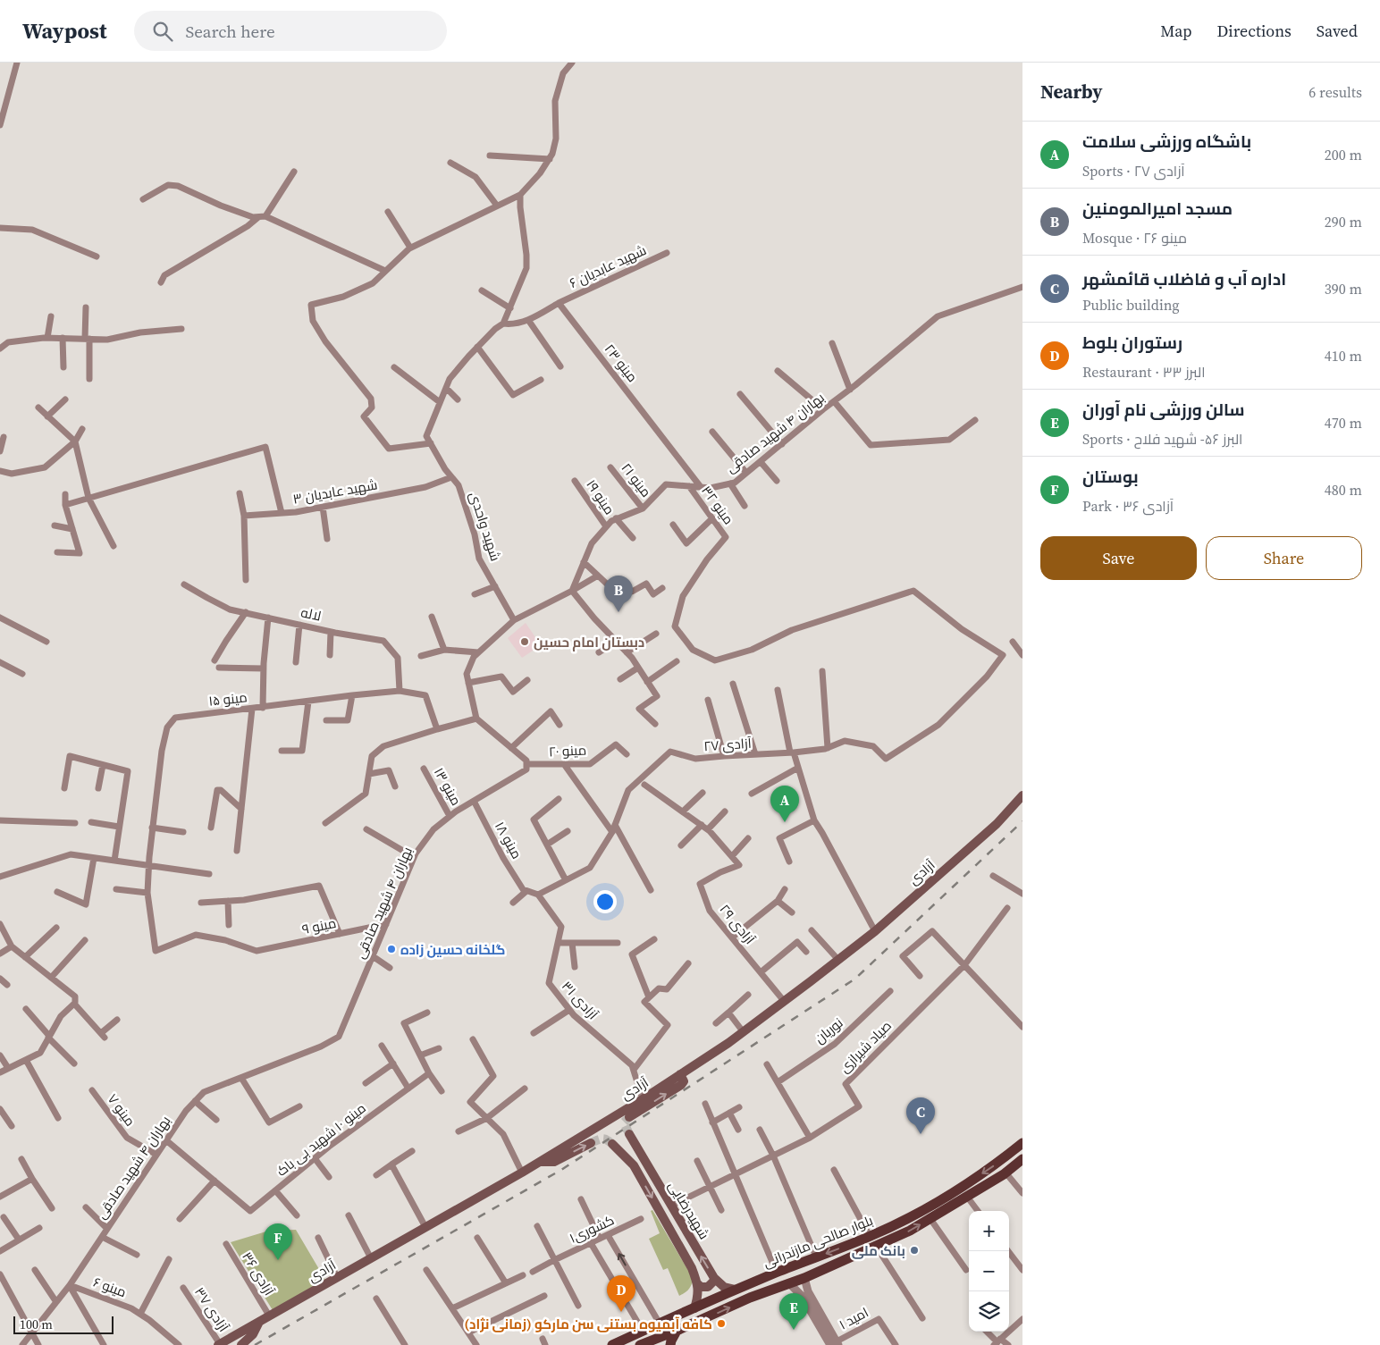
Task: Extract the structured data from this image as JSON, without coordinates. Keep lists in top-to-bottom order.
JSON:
{
  "streets": {
    "main road": ["آزادی", "شهیدرضایی", "بلوار صالحی مازندرانی"],
    "street": [
      "شهید عابدیان ۶",
      "مینو ۲۳",
      "بهاران ۴ شهید صادقی",
      "مینو ۲۱",
      "شهید عابدیان ۳",
      "مینو ۱۹",
      "مینو ۳۲",
      "شهید واحدی",
      "لاله",
      "مینو ۱۵",
      "آزادی ۲۷",
      "مینو ۲۰",
      "مینو ۱۳",
      "مینو ۱۸",
      "آزادی ۲۹",
      "مینو ۹",
      "آزادی ۳۱",
      "نوریان",
      "صیاد شیرازی",
      "مینو ۷",
      "مینو ۱۰ شهید بی باک",
      "کشوری۱",
      "آزادی ۳۶",
      "مینو ۶",
      "آزادی ۳۷",
      "امید ۱"
    ]
  },
  "crossings": [
    ["شهید عابدیان ۶", "مینو ۲۳"],
    ["مینو ۲۳", "بهاران ۴ شهید صادقی"],
    ["بهاران ۴ شهید صادقی", "مینو ۲۱"],
    ["بهاران ۴ شهید صادقی", "مینو ۱۹"],
    ["بهاران ۴ شهید صادقی", "مینو ۳۲"],
    ["بهاران ۴ شهید صادقی", "مینو ۲۰"],
    ["بهاران ۴ شهید صادقی", "مینو ۱۳"],
    ["بهاران ۴ شهید صادقی", "مینو ۱۸"],
    ["بهاران ۴ شهید صادقی", "مینو ۹"],
    ["بهاران ۴ شهید صادقی", "مینو ۷"],
    ["بهاران ۴ شهید صادقی", "مینو ۱۰ شهید بی باک"],
    ["بهاران ۴ شهید صادقی", "مینو ۶"],
    ["شهید عابدیان ۳", "شهید واحدی"],
    ["مینو ۳۲", "آزادی ۲۷"],
    ["لاله", "مینو ۱۵"],
    ["مینو ۱۵", "مینو ۹"],
    ["آزادی ۲۷", "آزادی ۳۱"],
    ["آزادی", "آزادی ۲۹"],
    ["آزادی", "آزادی ۳۱"],
    ["آزادی", "آزادی ۳۶"],
    ["آزادی", "آزادی ۳۷"],
    ["صیاد شیرازی", "شهیدرضایی"],
    ["شهیدرضایی", "بلوار صالحی مازندرانی"]
  ],
  "places": [
    "دبستان امام حسین",
    "گلخانه حسین زاده",
    "بانک ملی",
    "کافه آبمیوه بستنی سن مارکو (زمانی نژاد)"
  ],
  "scale_bar": "100 m",
  "page": {
    "header": "Waypost",
    "search": "Search here",
    "nav": ["Map", "Directions", "Saved"],
    "heading": ["Nearby", "6 results"],
    "list": [
      {
        "mark": "A",
        "name": "باشگاه ورزشی سلامت",
        "note": "Sports · آزادی ۲۷",
        "value": "200 m"
      },
      {
        "mark": "B",
        "name": "مسجد امیرالمومنین",
        "note": "Mosque · مینو ۲۶",
        "value": "290 m"
      },
      {
        "mark": "C",
        "name": "اداره آب و فاضلاب قائمشهر",
        "note": "Public building",
        "value": "390 m"
      },
      {
        "mark": "D",
        "name": "رستوران بلوط",
        "note": "Restaurant · البرز ۳۳",
        "value": "410 m"
      },
      {
        "mark": "E",
        "name": "سالن ورزشی نام آوران",
        "note": "Sports · البرز ۵۶- شهید فلاح",
        "value": "470 m"
      },
      {
        "mark": "F",
        "name": "بوستان",
        "note": "Park · آزادی ۳۶",
        "value": "480 m"
      }
    ],
    "buttons": ["Save", "Share"],
    "pins": [
      "B",
      "A",
      "C",
      "F",
      "D",
      "E"
    ],
    "map_buttons": ["+", "−"],
    "scale": "100 m"
  }
}
